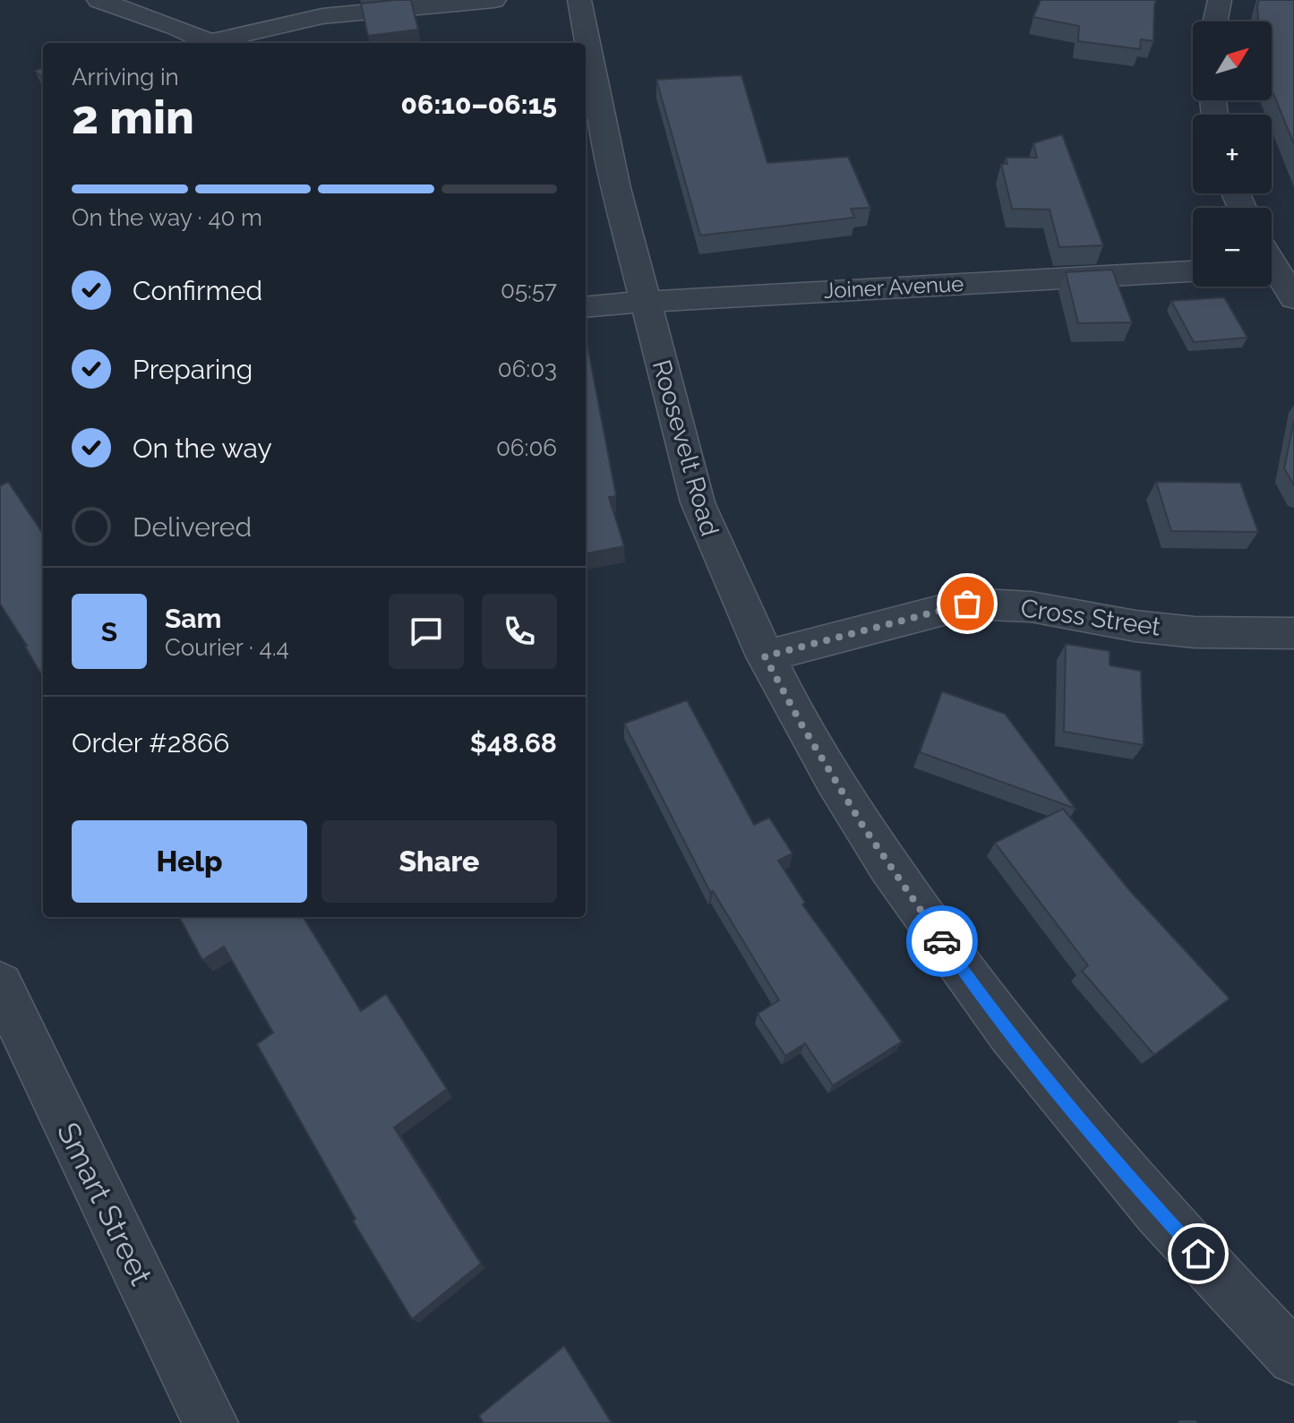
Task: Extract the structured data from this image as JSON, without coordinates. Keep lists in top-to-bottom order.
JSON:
{
  "streets": {
    "street": [
      "Joiner Avenue",
      "Roosevelt Road",
      "Cross Street",
      "Smart Street"
    ]
  },
  "crossings": [
    ["Joiner Avenue", "Roosevelt Road"],
    ["Roosevelt Road", "Cross Street"]
  ],
  "north": "top right",
  "page": {
    "map_buttons": ["+", "−"],
    "heading": ["2 min", "Arriving in", "06:10–06:15"],
    "panel": [
      "Sam",
      "Courier · 4.4",
      "Order #2866",
      "$48.68"
    ],
    "bar": "On the way · 40 m",
    "list": [
      ["Confirmed", "05:57"],
      ["Preparing", "06:03"],
      ["On the way", "06:06"],
      "Delivered"
    ],
    "round": "S",
    "buttons": ["Help", "Share"]
  }
}
